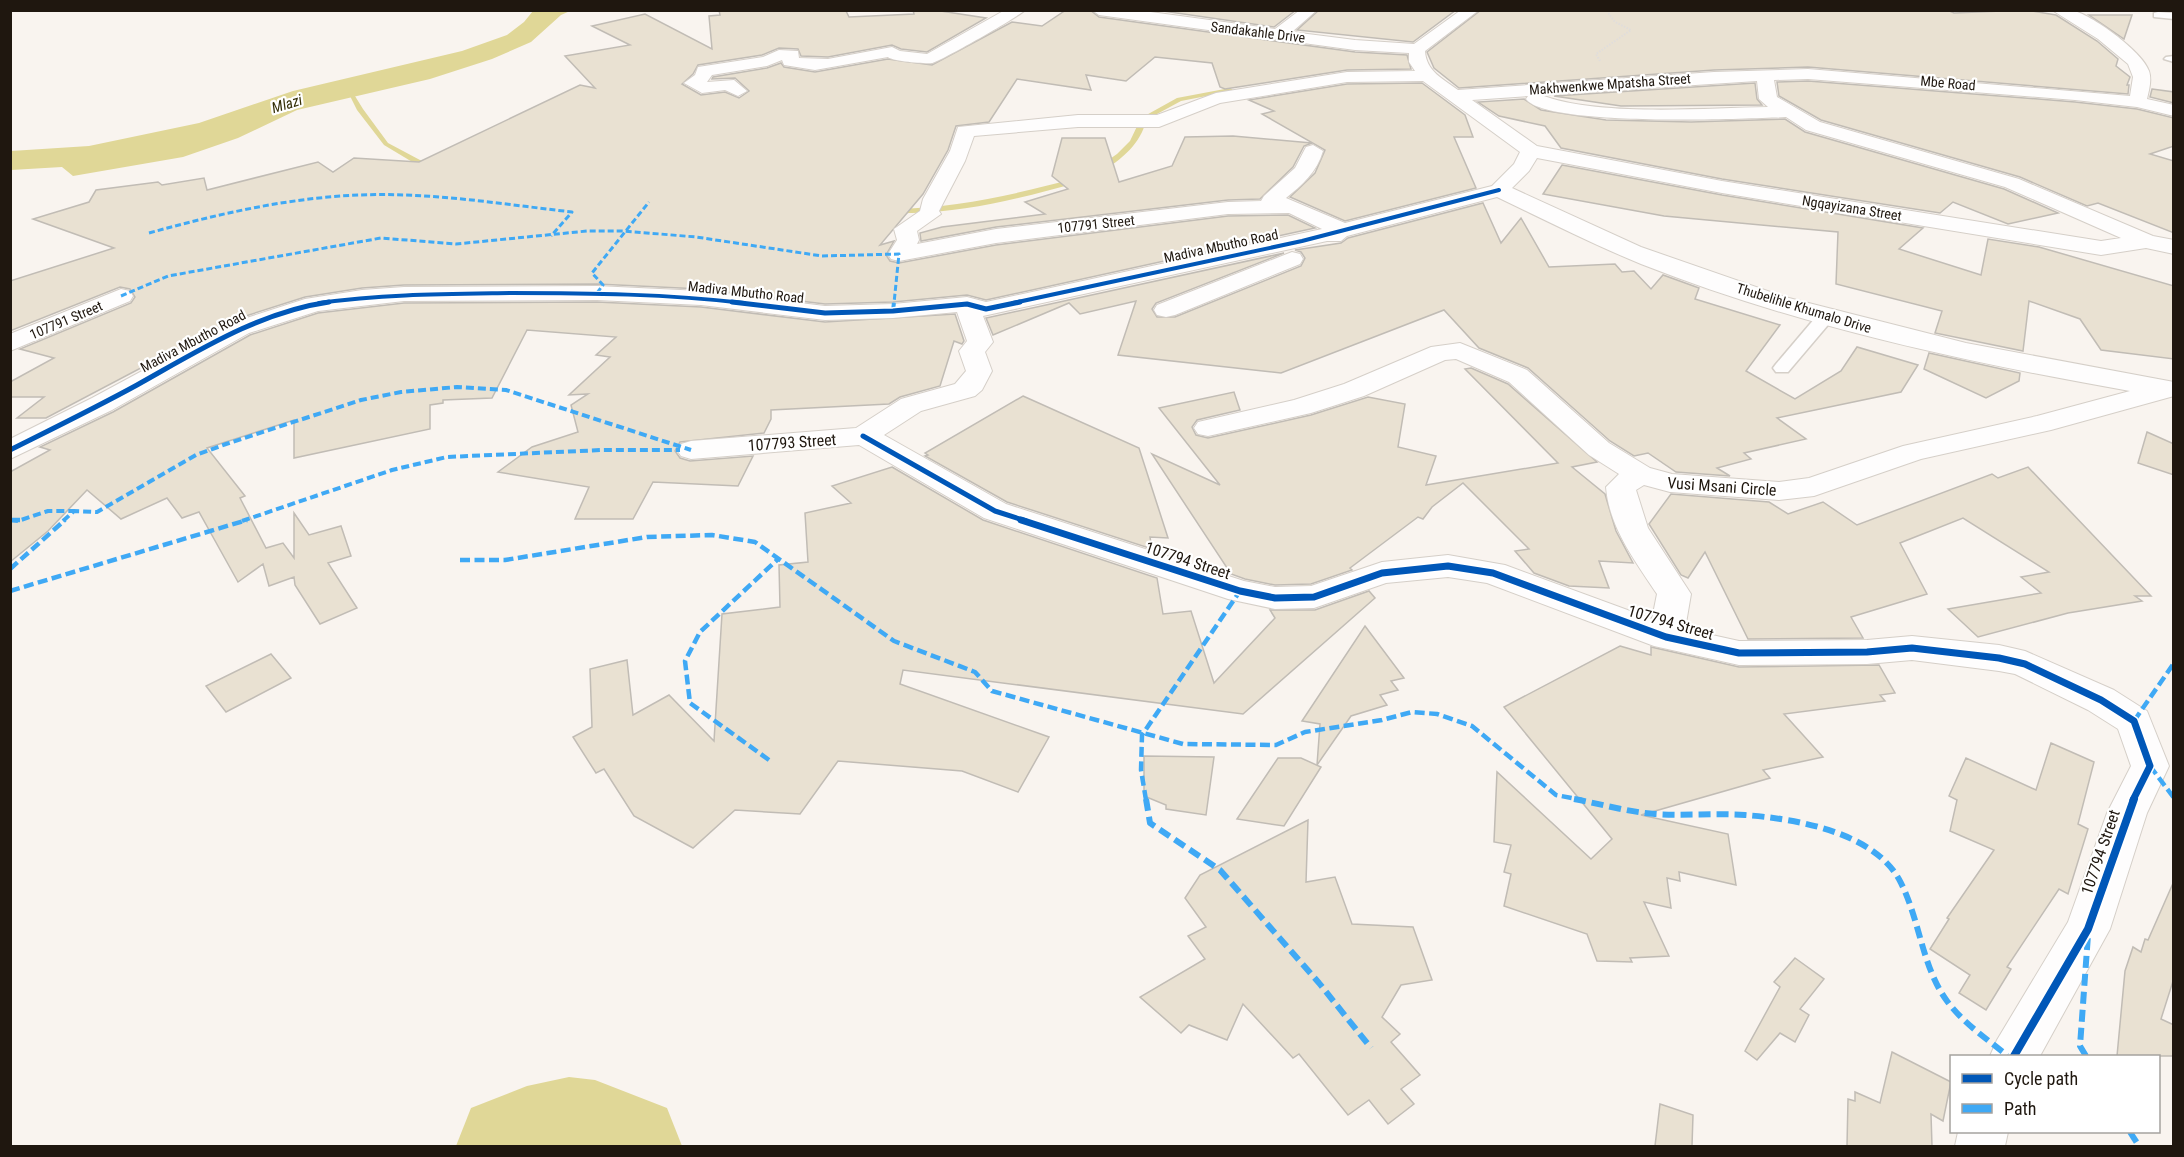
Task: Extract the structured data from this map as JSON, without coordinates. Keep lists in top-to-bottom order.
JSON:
{
  "streets": {
    "street": [
      "Sandakahle Drive",
      "Mbe Road",
      "Makhwenkwe Mpatsha Street",
      "Ngqayizana Street",
      "107791 Street",
      "Madiva Mbutho Road",
      "Thubelihle Khumalo Drive",
      "107793 Street",
      "Vusi Msani Circle",
      "107794 Street"
    ]
  },
  "crossings": [
    ["Mbe Road", "Makhwenkwe Mpatsha Street"],
    ["107791 Street", "Madiva Mbutho Road"],
    ["Madiva Mbutho Road", "Thubelihle Khumalo Drive"],
    ["Madiva Mbutho Road", "107793 Street"],
    ["Thubelihle Khumalo Drive", "Vusi Msani Circle"],
    ["107793 Street", "107794 Street"]
  ],
  "water": ["Mlazi"],
  "legend": ["Cycle path", "Path"]
}
